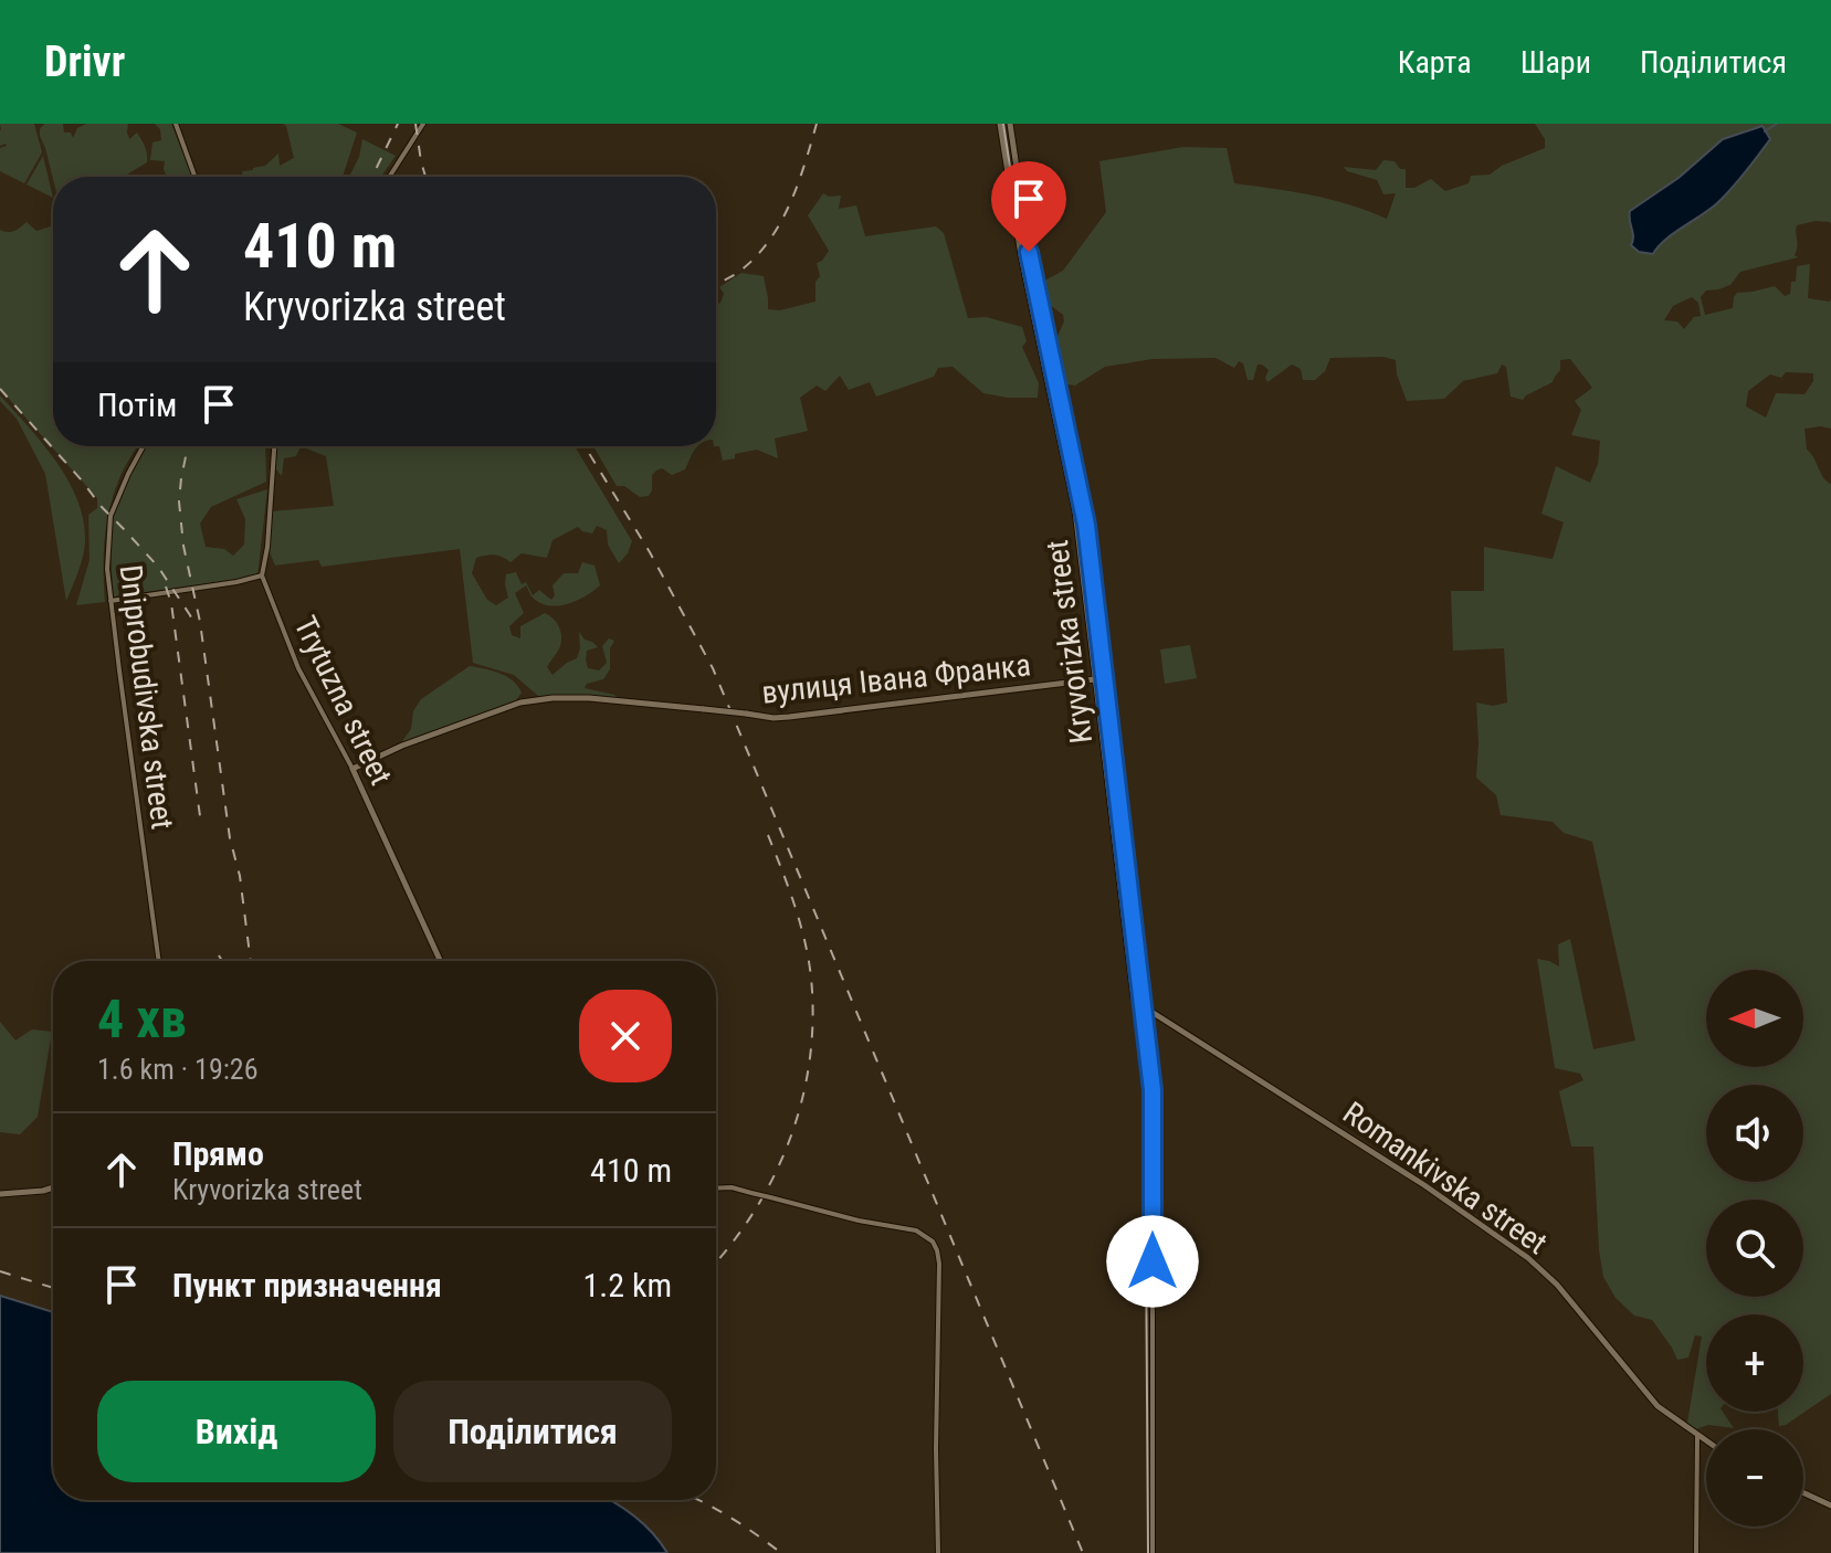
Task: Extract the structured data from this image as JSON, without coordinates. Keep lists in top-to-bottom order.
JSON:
{
  "streets": {
    "main road": [
      "Kryvorizka street",
      "вулиця Івана Франка",
      "Trytuzna street",
      "Romankivska street"
    ],
    "street": ["Dniprobudivska street"]
  },
  "crossings": [
    ["Kryvorizka street", "вулиця Івана Франка"],
    ["Kryvorizka street", "Romankivska street"],
    ["вулиця Івана Франка", "Trytuzna street"]
  ],
  "north": "left",
  "page": {
    "header": "Drivr",
    "nav": ["Карта", "Шари", "Поділитися"],
    "turn": ["410 m", "Kryvorizka street"],
    "then": "Потім",
    "heading": ["4 хв", "1.6 km · 19:26"],
    "map_buttons": ["+", "−"],
    "list": [
      {
        "name": "Прямо",
        "note": "Kryvorizka street",
        "value": "410 m"
      },
      {
        "name": "Пункт призначення",
        "value": "1.2 km"
      }
    ],
    "buttons": ["Вихід", "Поділитися"]
  }
}
